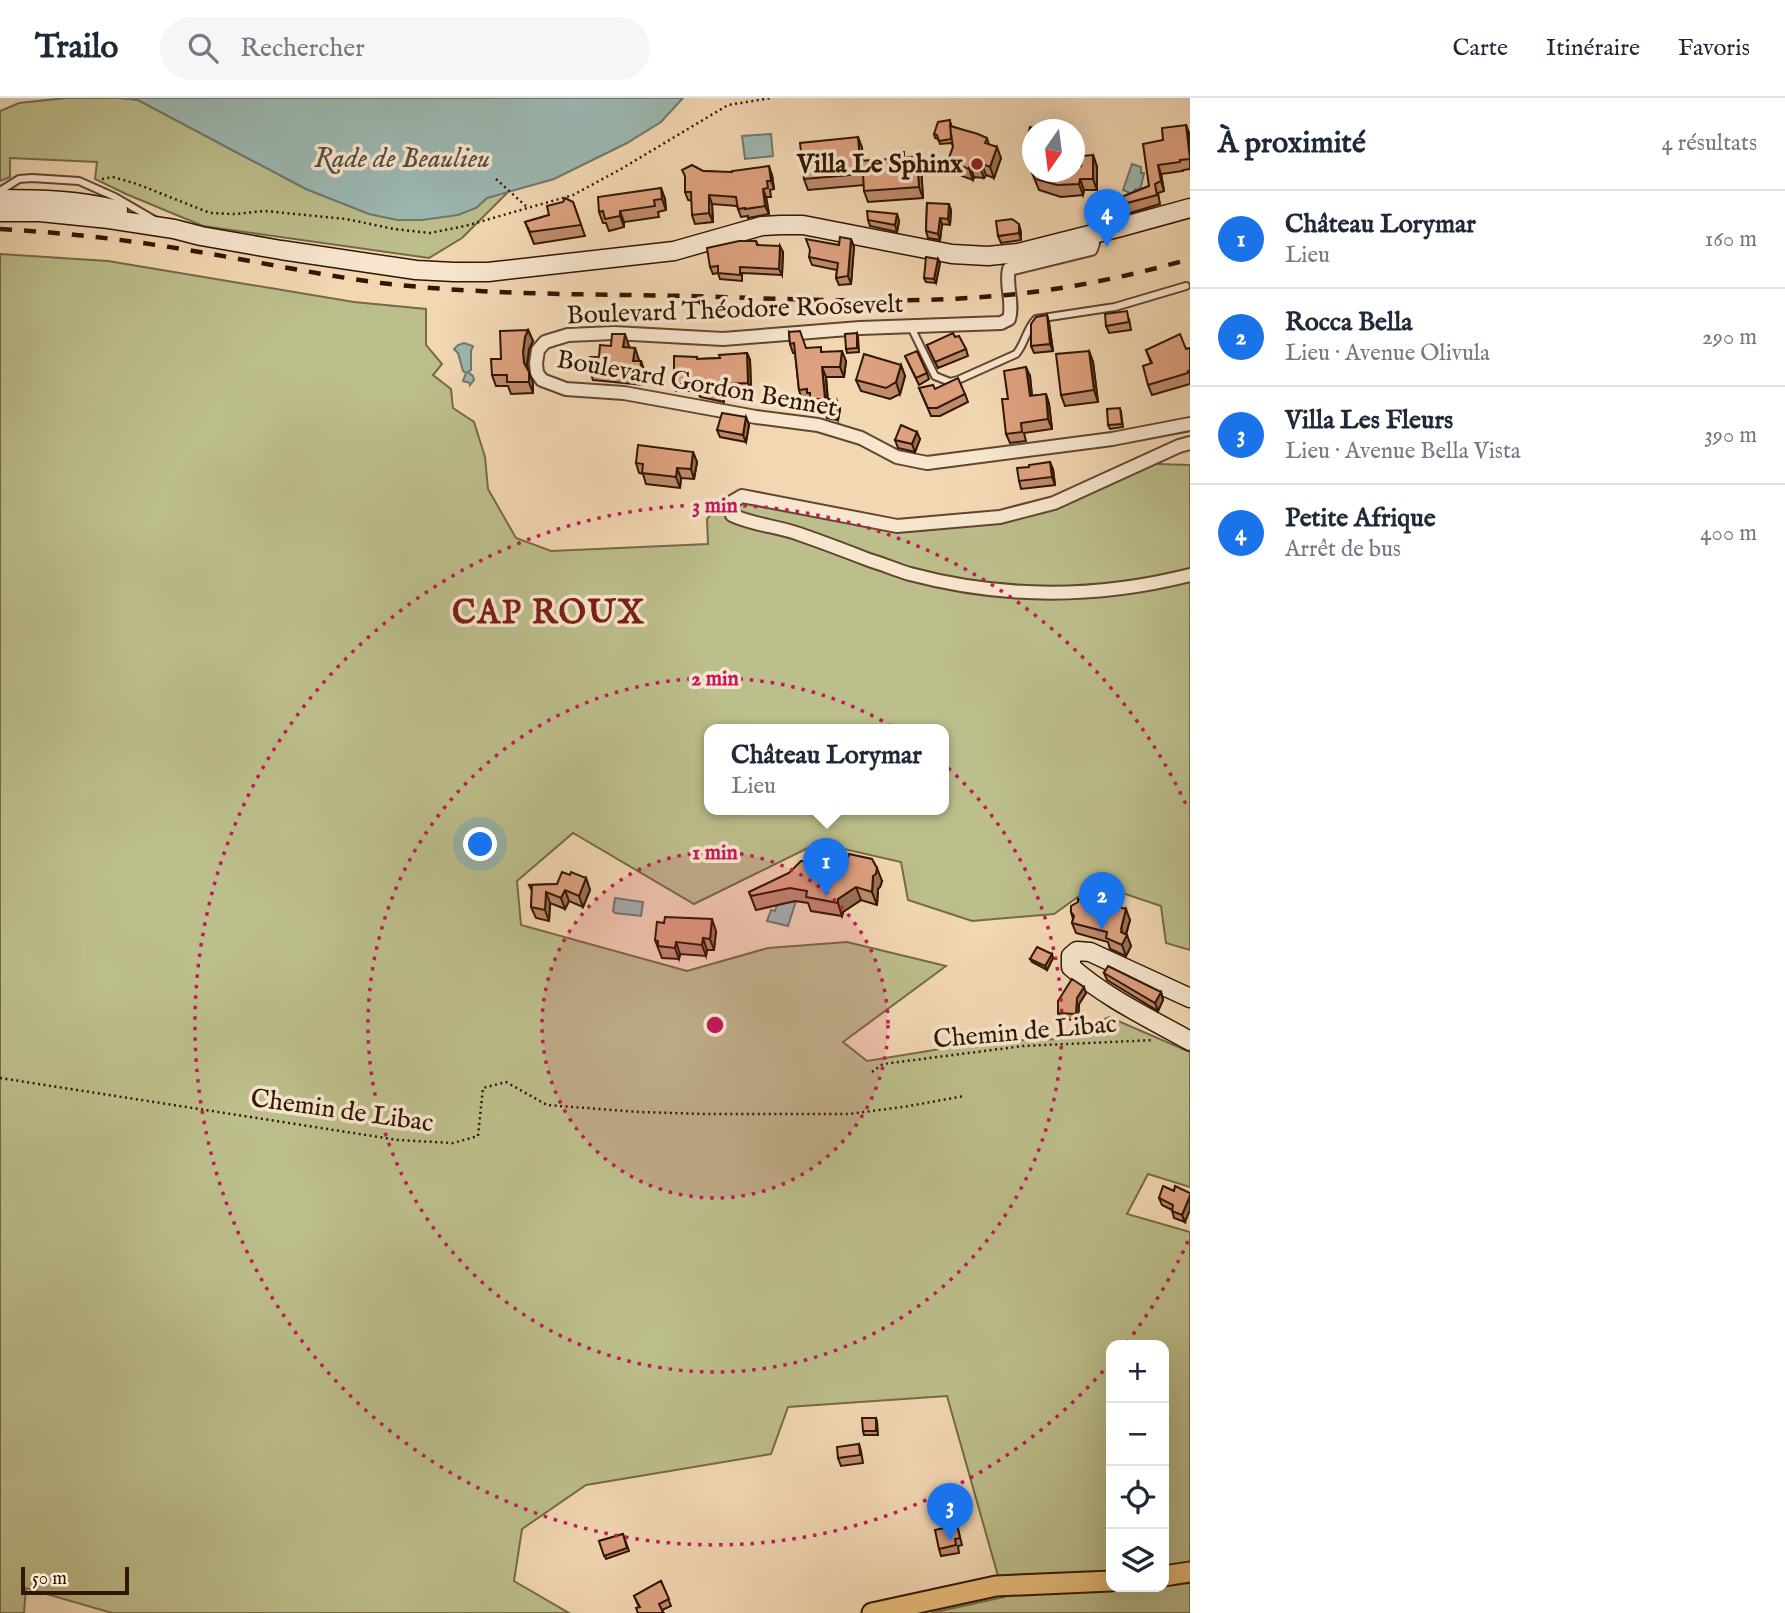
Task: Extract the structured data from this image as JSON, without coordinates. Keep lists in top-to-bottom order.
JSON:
{
  "streets": {
    "street": ["Boulevard Théodore Roosevelt", "Boulevard Gordon Bennet"],
    "path": ["Chemin de Libac"]
  },
  "crossings": [
    ["Boulevard Théodore Roosevelt", "Boulevard Gordon Bennet"]
  ],
  "districts": ["CAP ROUX"],
  "water": ["Rade de Beaulieu"],
  "places": ["Villa Le Sphinx"],
  "scale_bar": "50 m",
  "north": "bottom",
  "page": {
    "header": "Trailo",
    "search": "Rechercher",
    "nav": ["Carte", "Itinéraire", "Favoris"],
    "heading": ["À proximité", "4 résultats"],
    "pins": [
      "4",
      "1",
      "2",
      "3"
    ],
    "list": [
      {
        "mark": "1",
        "name": "Château Lorymar",
        "note": "Lieu",
        "value": "160 m"
      },
      {
        "mark": "2",
        "name": "Rocca Bella",
        "note": "Lieu · Avenue Olivula",
        "value": "290 m"
      },
      {
        "mark": "3",
        "name": "Villa Les Fleurs",
        "note": "Lieu · Avenue Bella Vista",
        "value": "390 m"
      },
      {
        "mark": "4",
        "name": "Petite Afrique",
        "note": "Arrêt de bus",
        "value": "400 m"
      }
    ],
    "popup": ["Château Lorymar", "Lieu"],
    "map_buttons": ["+", "−"],
    "scale": "50 m"
  },
  "rings": ["3 min", "2 min", "1 min"]
}
